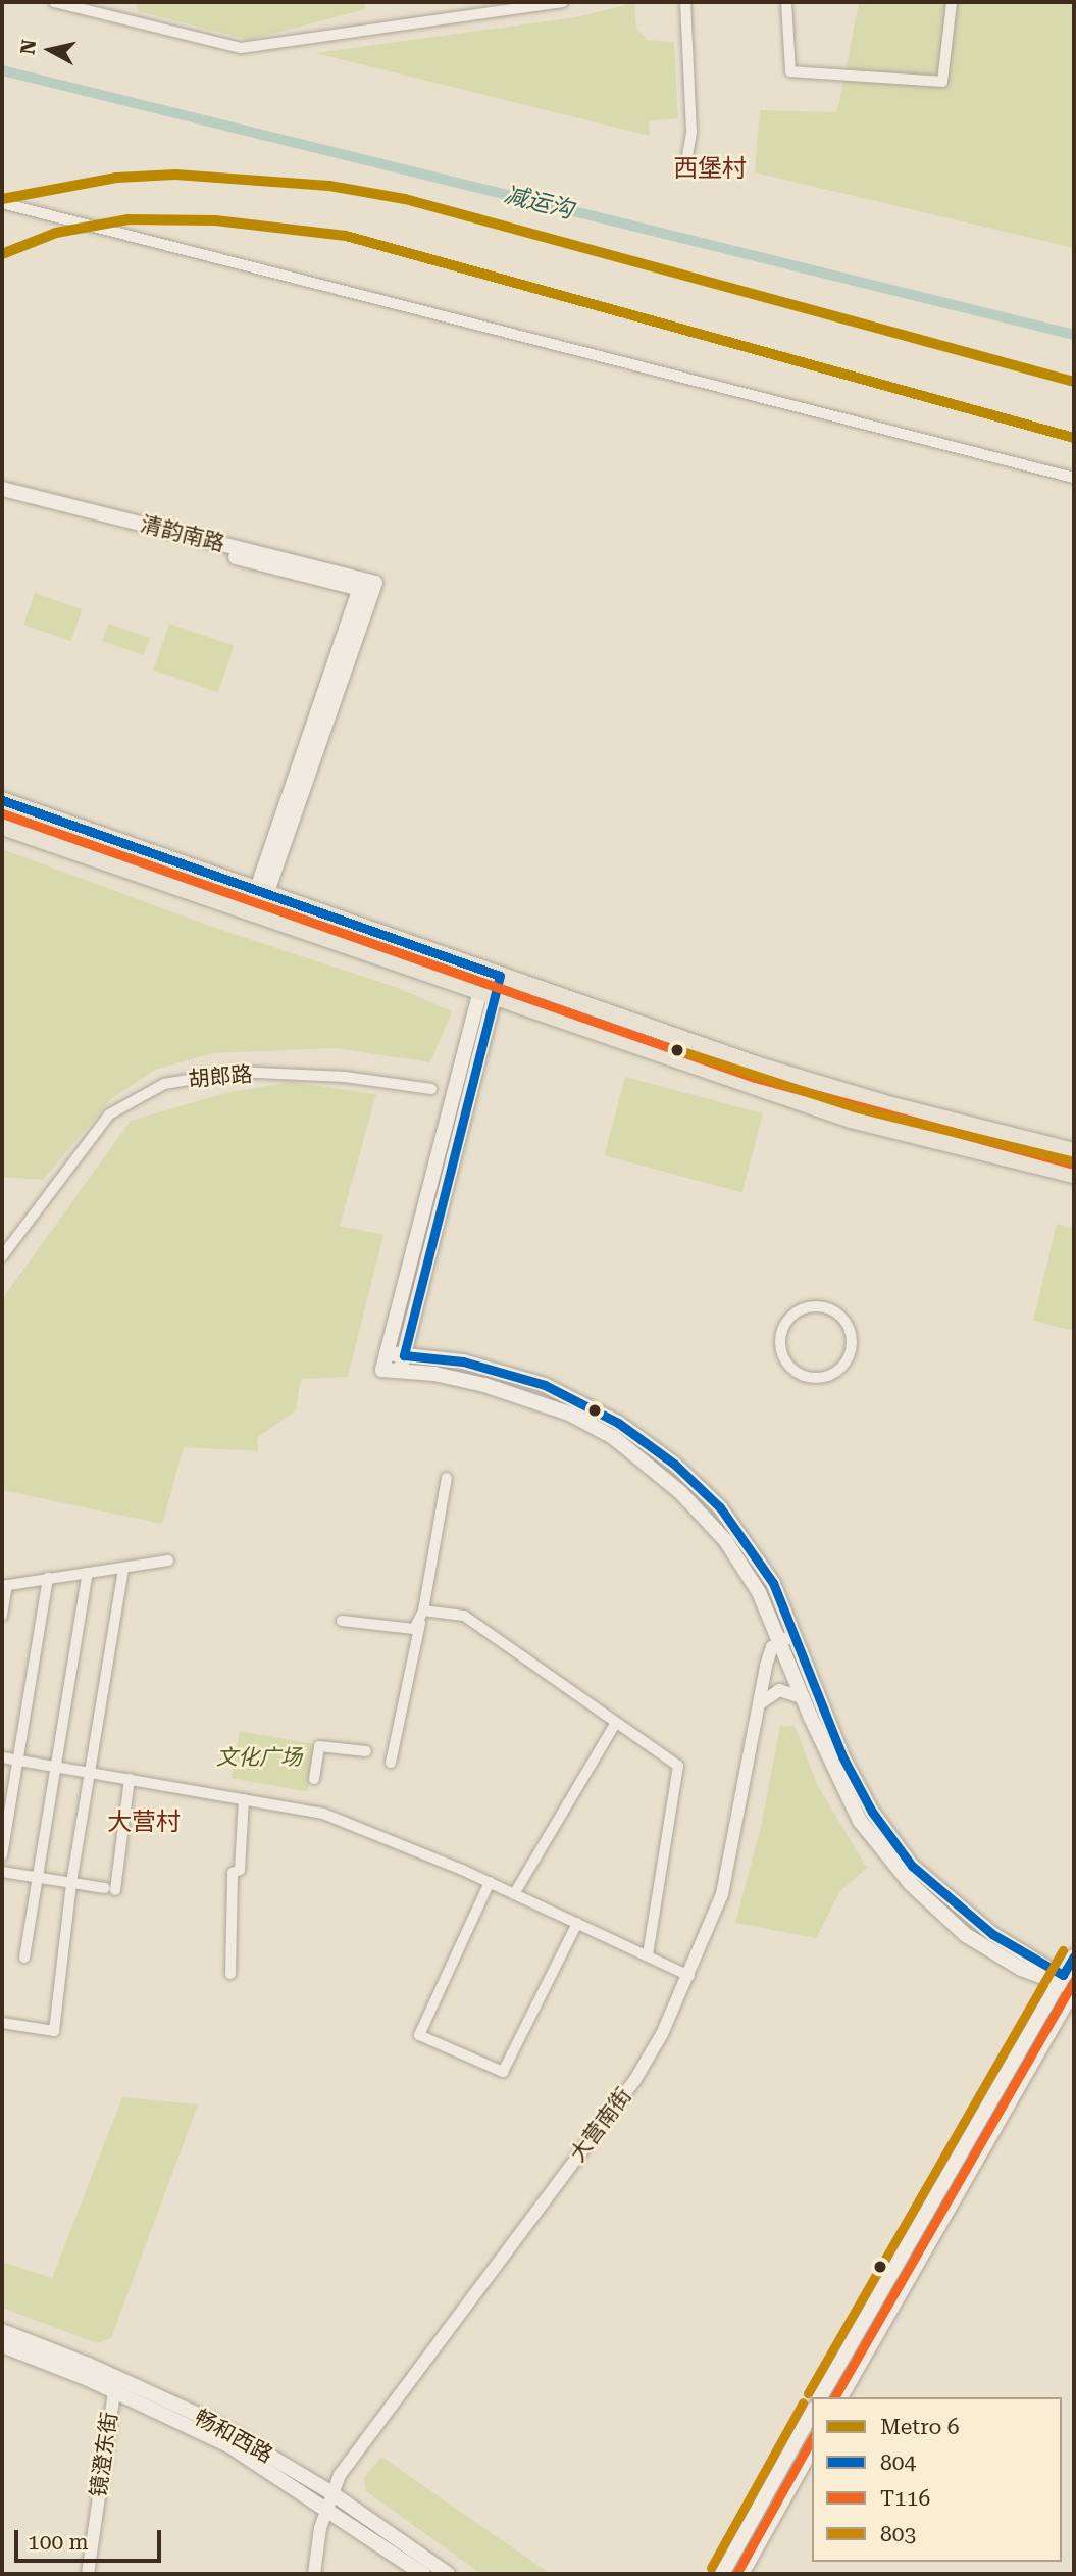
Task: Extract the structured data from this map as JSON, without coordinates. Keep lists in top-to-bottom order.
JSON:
{
  "streets": {
    "main road": ["清韵南路", "畅和西路"],
    "street": ["胡郎路", "大营南街", "镜澄东街"]
  },
  "crossings": [
    ["大营南街", "畅和西路"],
    ["畅和西路", "镜澄东街"]
  ],
  "districts": ["西堡村", "大营村"],
  "water": ["减运沟"],
  "parks": ["文化广场"],
  "lines": [
    "metro line 6",
    "transit line 804",
    "transit line T116",
    "transit line 803"
  ],
  "legend": [
    "Metro 6",
    "804",
    "T116",
    "803"
  ],
  "scale_bar": "100 m",
  "north": "left"
}
